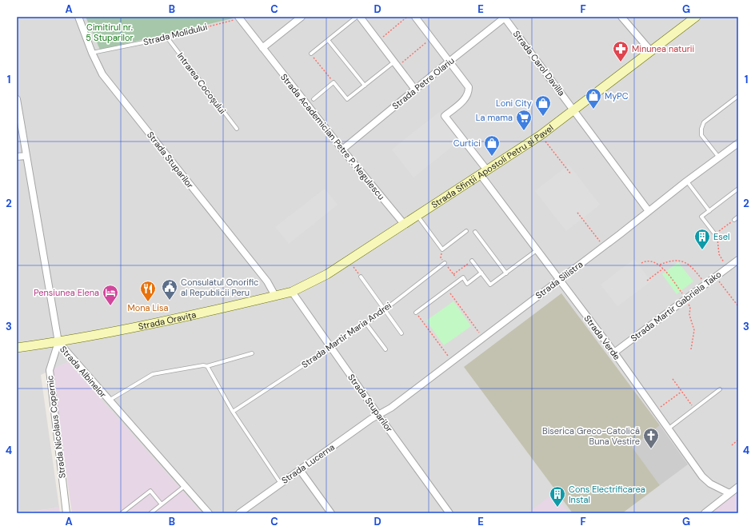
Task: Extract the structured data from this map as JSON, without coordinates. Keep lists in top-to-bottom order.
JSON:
{
  "streets": {
    "main road": ["Strada Sfinții Apostoli Petru și Pavel", "Strada Oravița"],
    "street": [
      "Strada Carol Davilla",
      "Strada Petre Olariu",
      "Strada Academician Petre P. Negulescu",
      "Strada Stuparilor",
      "Strada Silistra",
      "Strada Martir Gabriela Tako",
      "Strada Verde",
      "Strada Albinelor",
      "Strada Nicolaus Copernic",
      "Strada Lucerna"
    ],
    "lane": ["Strada Molidului", "Intrarea Cocoșului", "Strada Martir Maria Andrei"]
  },
  "crossings": [
    ["Strada Molidului", "Intrarea Cocoșului"],
    ["Strada Molidului", "Strada Academician Petre P. Negulescu"],
    ["Strada Molidului", "Strada Stuparilor"],
    ["Strada Carol Davilla", "Strada Petre Olariu"],
    ["Strada Carol Davilla", "Strada Sfinții Apostoli Petru și Pavel"],
    ["Strada Carol Davilla", "Strada Silistra"],
    ["Strada Petre Olariu", "Strada Academician Petre P. Negulescu"],
    ["Strada Petre Olariu", "Strada Verde"],
    ["Strada Academician Petre P. Negulescu", "Strada Sfinții Apostoli Petru și Pavel"],
    ["Strada Stuparilor", "Strada Sfinții Apostoli Petru și Pavel"],
    ["Strada Stuparilor", "Strada Silistra"],
    ["Strada Stuparilor", "Strada Oravița"],
    ["Strada Stuparilor", "Strada Martir Maria Andrei"],
    ["Strada Stuparilor", "Strada Lucerna"],
    ["Strada Sfinții Apostoli Petru și Pavel", "Strada Oravița"],
    ["Strada Sfinții Apostoli Petru și Pavel", "Strada Verde"],
    ["Strada Silistra", "Strada Verde"],
    ["Strada Silistra", "Strada Lucerna"],
    ["Strada Martir Gabriela Tako", "Strada Verde"],
    ["Strada Oravița", "Strada Albinelor"],
    ["Strada Oravița", "Strada Nicolaus Copernic"],
    ["Strada Albinelor", "Strada Nicolaus Copernic"]
  ],
  "parks": ["Cimitirul nr. 5 Stuparilor"],
  "places": {
    "pharmacy": ["Minunea naturii"],
    "shop": ["MyPC", "Loni City", "Curtici"],
    "supermarket": ["La mama"],
    "building": ["Esel", "Cons Electrificarea Instal"],
    "public building": ["Consulatul Onorific al Republicii Peru"],
    "restaurant": ["Mona Lisa"],
    "hotel": ["Pensiunea Elena"],
    "church": ["Biserica Greco-Catolică Buna Vestire"]
  },
  "grid": {
    "columns": [
      "A",
      "B",
      "C",
      "D",
      "E",
      "F",
      "G"
    ],
    "rows": [
      "1",
      "2",
      "3",
      "4"
    ]
  }
}
